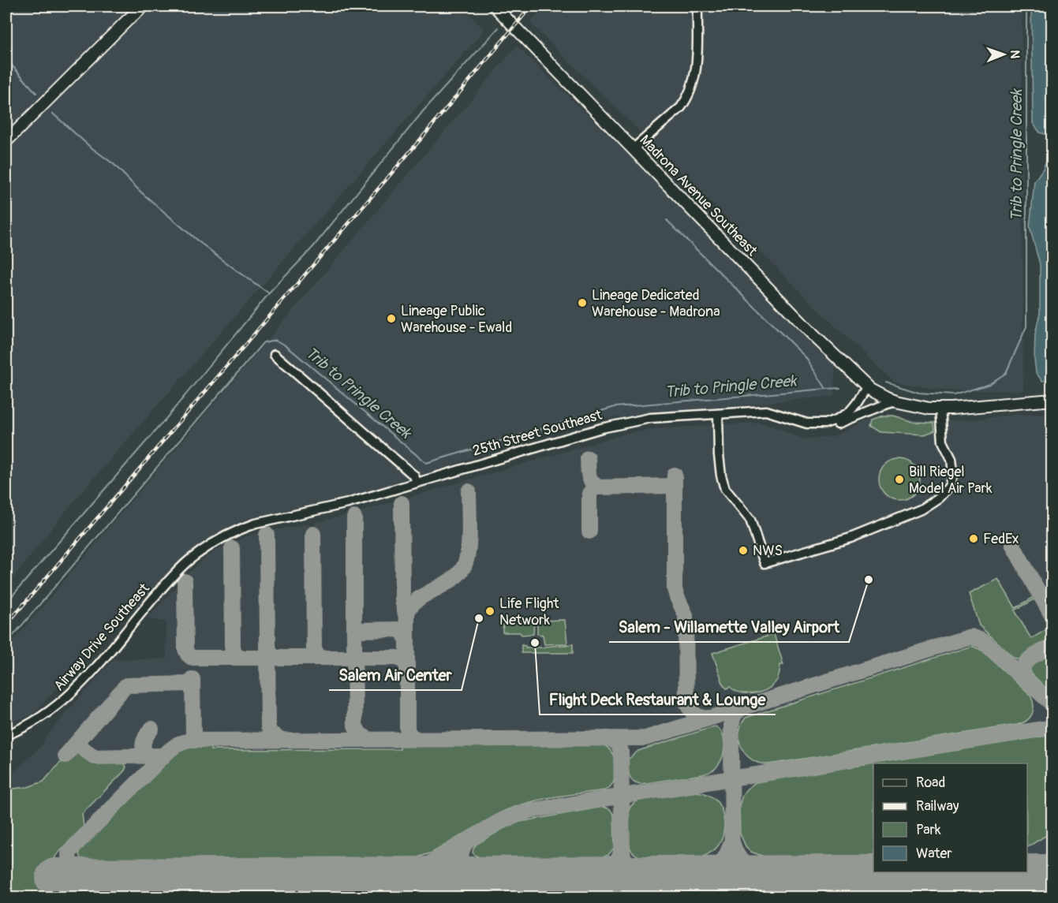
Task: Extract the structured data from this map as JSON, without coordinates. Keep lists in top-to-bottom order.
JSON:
{
  "streets": {
    "main road": ["Madrona Avenue Southeast"],
    "street": ["25th Street Southeast", "Airway Drive Southeast"]
  },
  "crossings": [
    ["Madrona Avenue Southeast", "25th Street Southeast"],
    ["25th Street Southeast", "Airway Drive Southeast"]
  ],
  "water": ["Trib to Pringle Creek"],
  "places": [
    "Lineage Dedicated Warehouse - Madrona",
    "Lineage Public Warehouse - Ewald",
    "Bill Riegel Model Air Park",
    "FedEx",
    "NWS",
    "Salem - Willamette Valley Airport",
    "Life Flight Network",
    "Salem Air Center",
    "Flight Deck Restaurant & Lounge"
  ],
  "legend": [
    "Road",
    "Railway",
    "Park",
    "Water"
  ],
  "north": "right"
}
